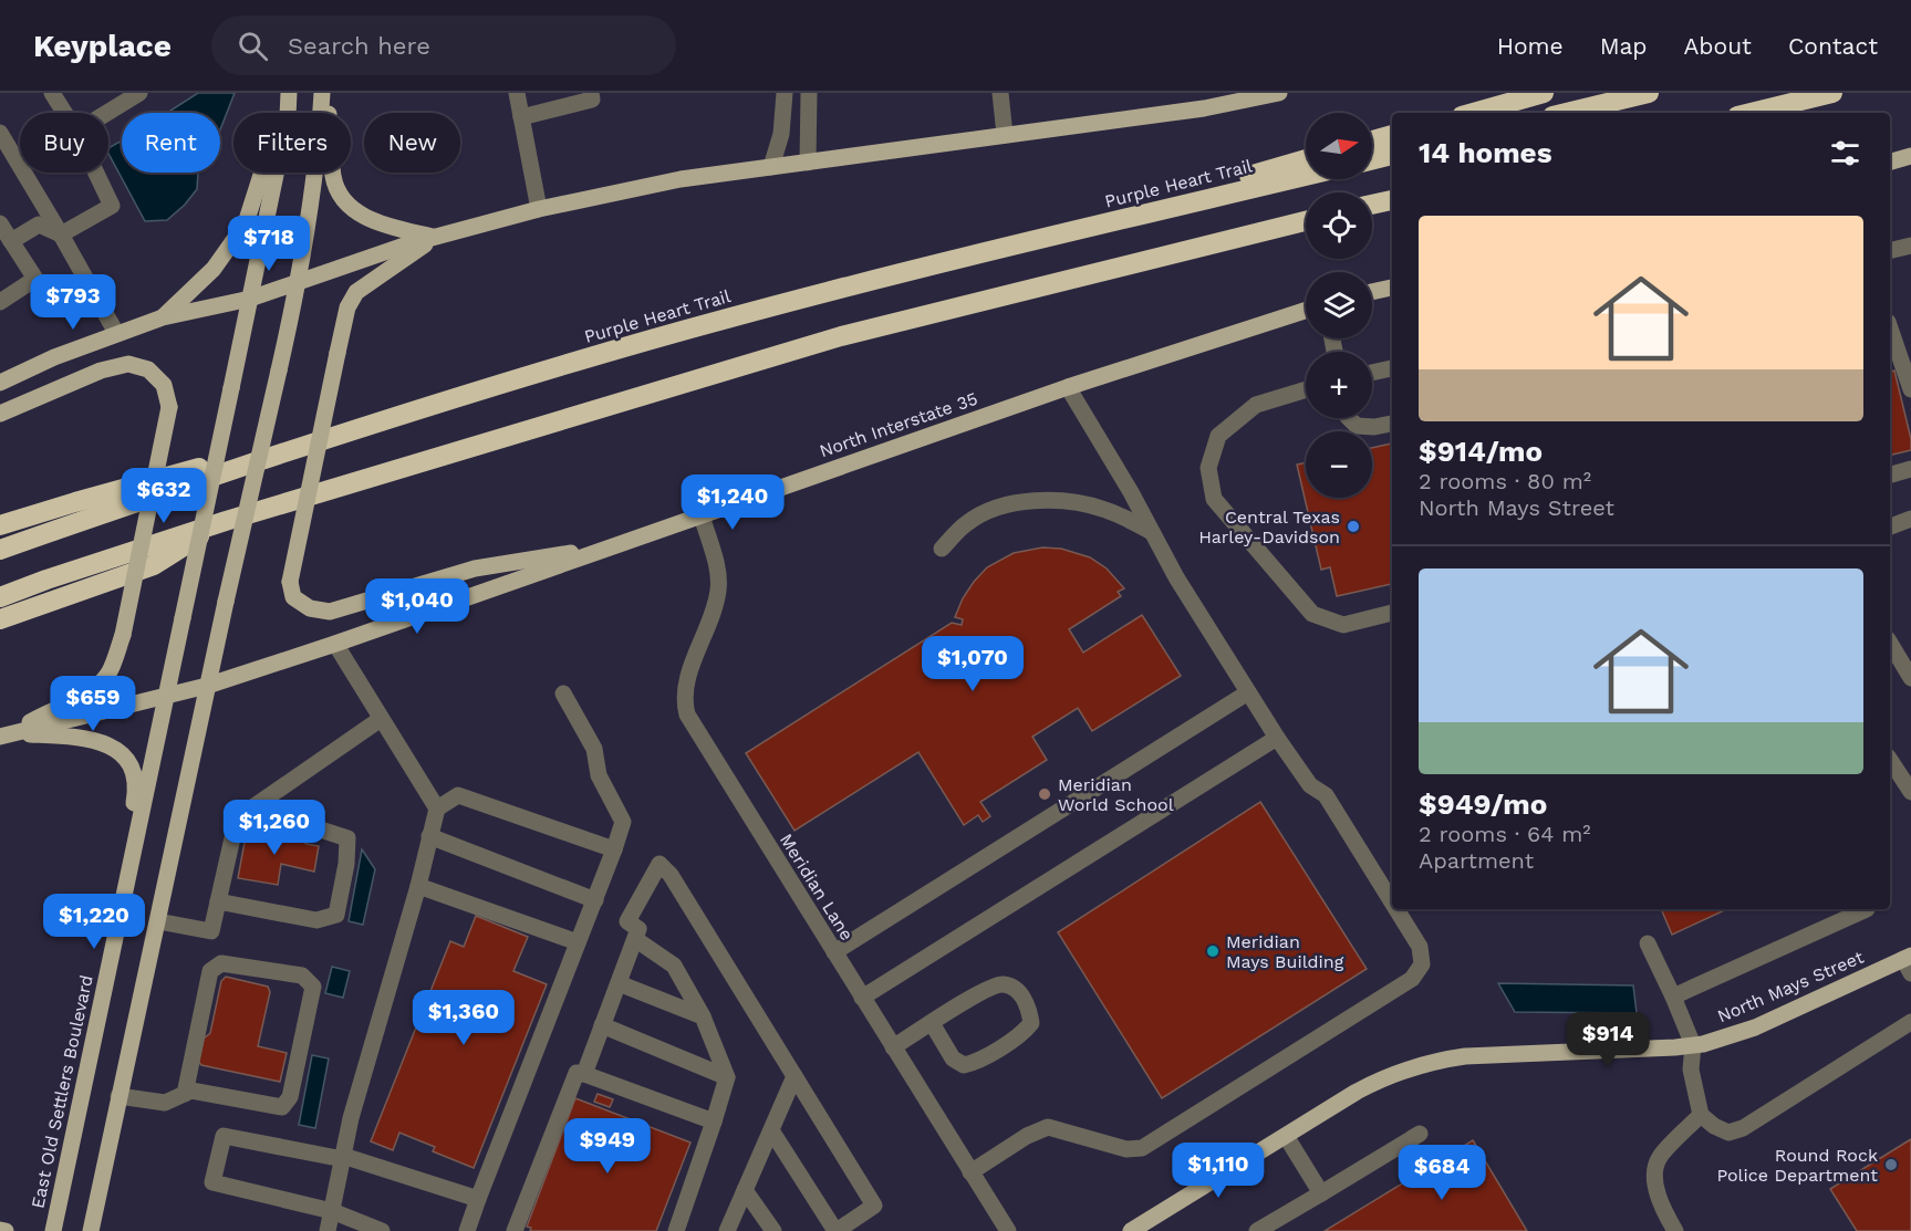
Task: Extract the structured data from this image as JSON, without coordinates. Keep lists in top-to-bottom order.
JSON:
{
  "streets": {
    "highway": ["Purple Heart Trail"],
    "main road": ["North Interstate 35", "North Mays Street", "East Old Settlers Boulevard"],
    "street": ["Meridian Lane"]
  },
  "crossings": [
    ["North Interstate 35", "Meridian Lane"],
    ["North Interstate 35", "East Old Settlers Boulevard"]
  ],
  "places": [
    "Central Texas Harley-Davidson",
    "Meridian World School",
    "Meridian Mays Building",
    "Round Rock Police Department"
  ],
  "north": "right",
  "page": {
    "header": "Keyplace",
    "search": "Search here",
    "nav": [
      "Home",
      "Map",
      "About",
      "Contact"
    ],
    "map_buttons": ["+", "−"],
    "chip": [
      "Buy",
      "Rent",
      "Filters",
      "New"
    ],
    "heading": "14 homes",
    "list": [
      {
        "name": "$914/mo",
        "note": "2 rooms · 80 m² · North Mays Street"
      },
      {
        "name": "$949/mo",
        "note": "2 rooms · 64 m² · Apartment"
      }
    ],
    "price": [
      "$718",
      "$793",
      "$632",
      "$1,240",
      "$1,040",
      "$1,070",
      "$659",
      "$1,260",
      "$1,220",
      "$1,360",
      "$914",
      "$949",
      "$1,110",
      "$684"
    ]
  }
}
